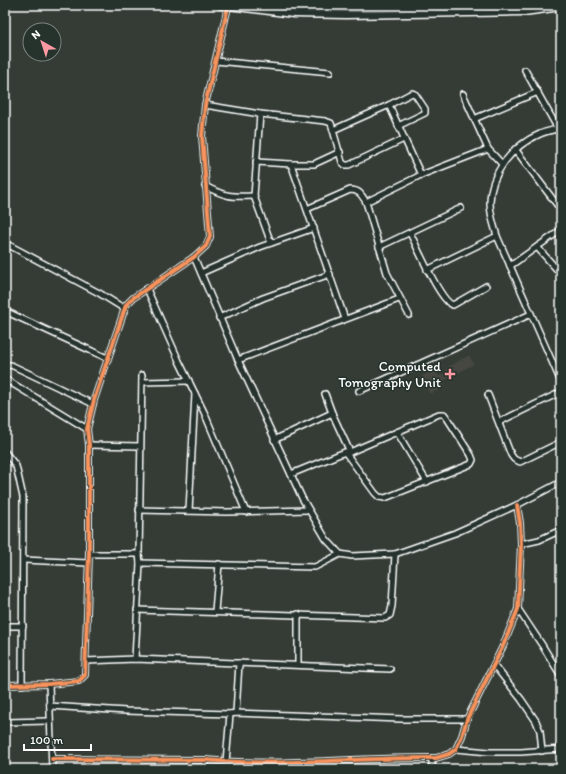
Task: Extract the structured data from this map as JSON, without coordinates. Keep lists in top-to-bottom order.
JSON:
{
  "places": {
    "health": ["Computed Tomography Unit"]
  },
  "scale_bar": "100 m",
  "north": "top left"
}
